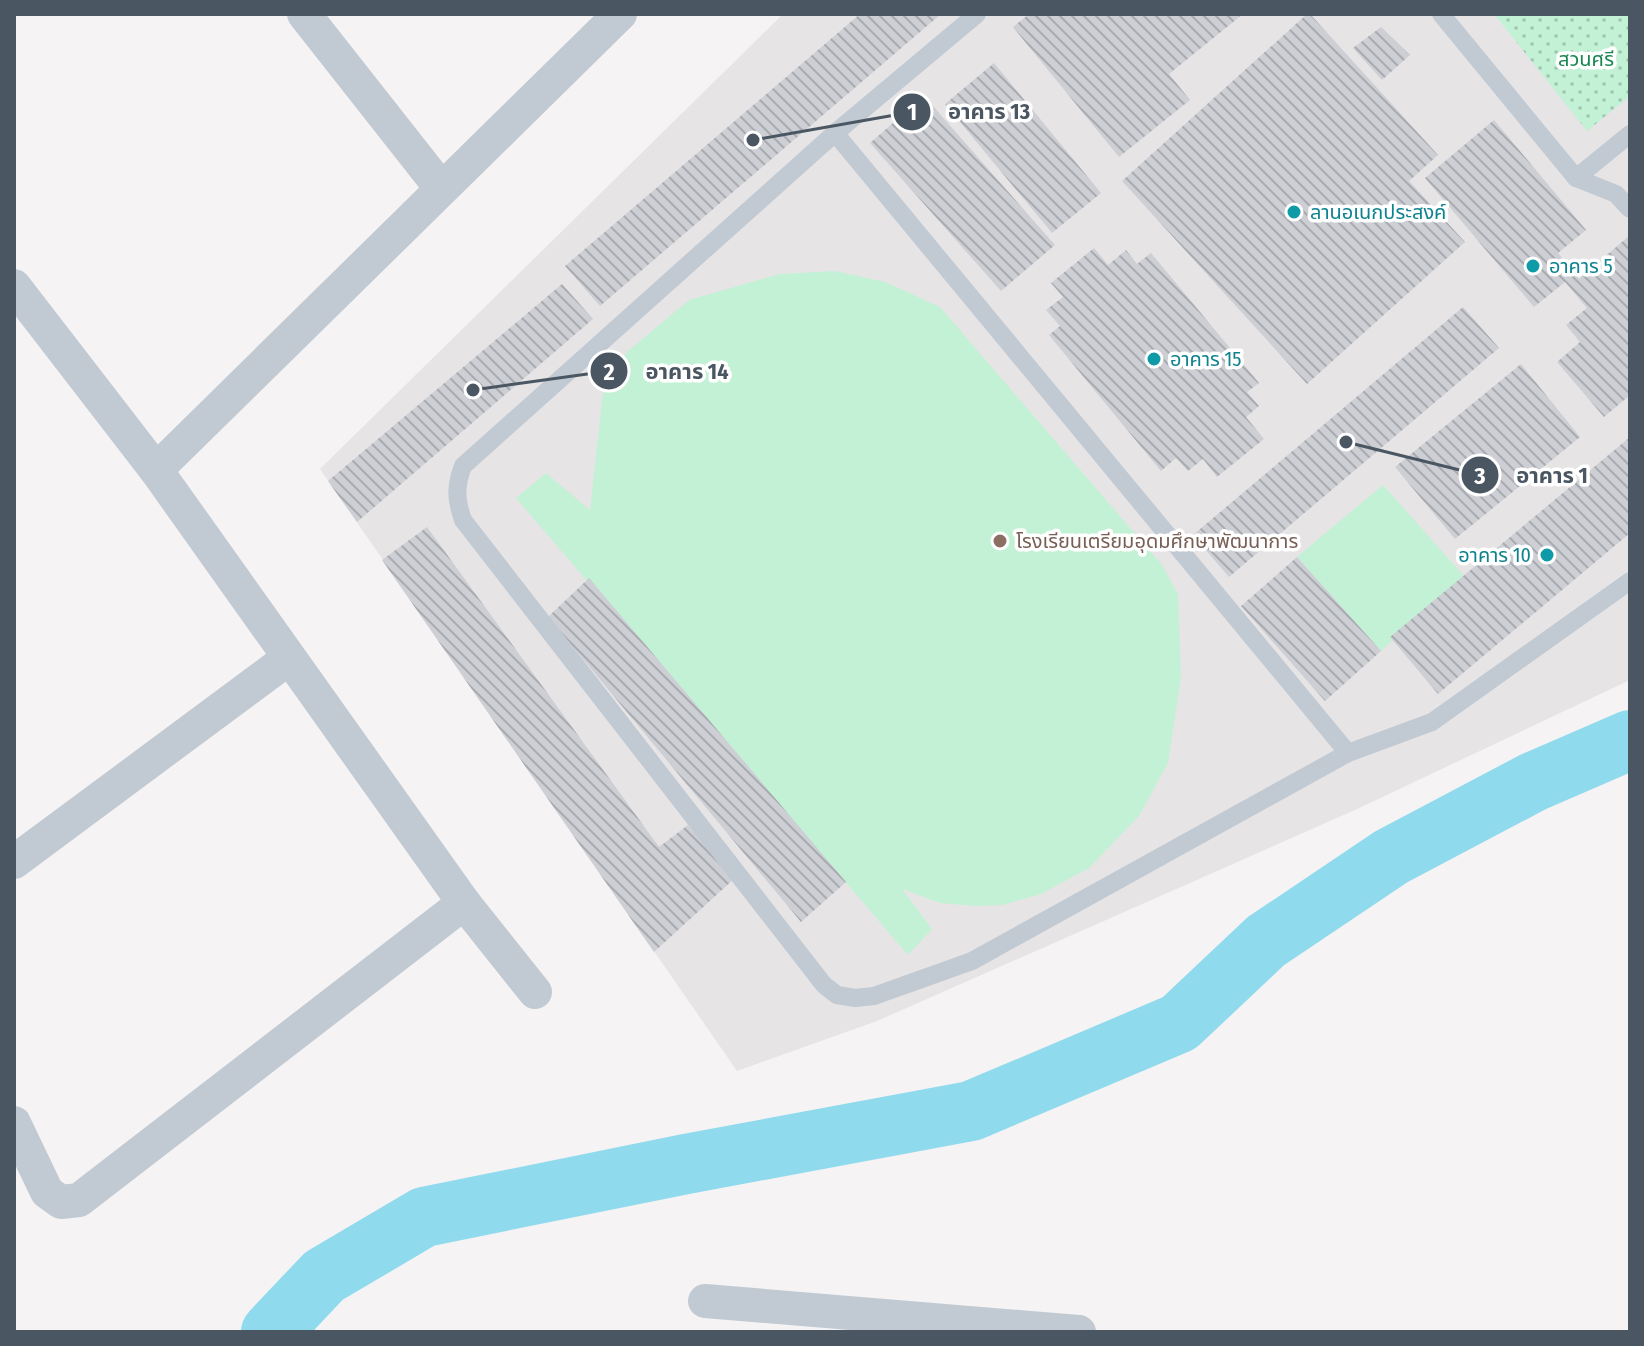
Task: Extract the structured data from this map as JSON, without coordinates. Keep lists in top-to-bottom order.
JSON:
{
  "parks": ["สวนศรี"],
  "places": [
    "อาคาร 13",
    "ลานอเนกประสงค์",
    "อาคาร 5",
    "อาคาร 15",
    "อาคาร 14",
    "อาคาร 1",
    "โรงเรียนเตรียมอุดมศึกษาพัฒนาการ",
    "อาคาร 10"
  ]
}
